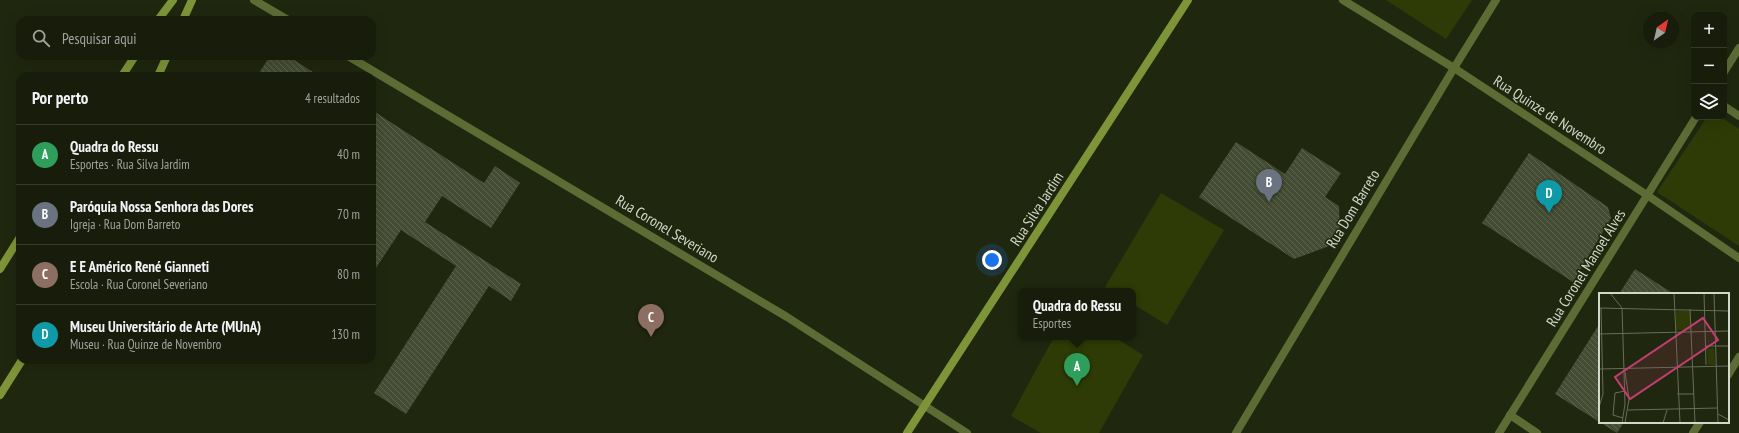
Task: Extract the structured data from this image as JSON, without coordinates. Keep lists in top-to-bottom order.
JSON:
{
  "streets": {
    "street": [
      "Rua Quinze de Novembro",
      "Rua Silva Jardim",
      "Rua Dom Barreto",
      "Rua Coronel Severiano",
      "Rua Coronel Manoel Alves"
    ]
  },
  "crossings": [
    ["Rua Quinze de Novembro", "Rua Dom Barreto"],
    ["Rua Quinze de Novembro", "Rua Coronel Manoel Alves"],
    ["Rua Silva Jardim", "Rua Coronel Severiano"]
  ],
  "north": "top right",
  "page": {
    "map_buttons": ["+", "−"],
    "search": "Pesquisar aqui",
    "heading": ["Por perto", "4 resultados"],
    "list": [
      {
        "mark": "A",
        "name": "Quadra do Ressu",
        "note": "Esportes · Rua Silva Jardim",
        "value": "40 m"
      },
      {
        "mark": "B",
        "name": "Paróquia Nossa Senhora das Dores",
        "note": "Igreja · Rua Dom Barreto",
        "value": "70 m"
      },
      {
        "mark": "C",
        "name": "E E Américo René Gianneti",
        "note": "Escola · Rua Coronel Severiano",
        "value": "80 m"
      },
      {
        "mark": "D",
        "name": "Museu Universitário de Arte (MUnA)",
        "note": "Museu · Rua Quinze de Novembro",
        "value": "130 m"
      }
    ],
    "pins": [
      "B",
      "D",
      "C",
      "A"
    ],
    "popup": ["Quadra do Ressu", "Esportes"]
  }
}
